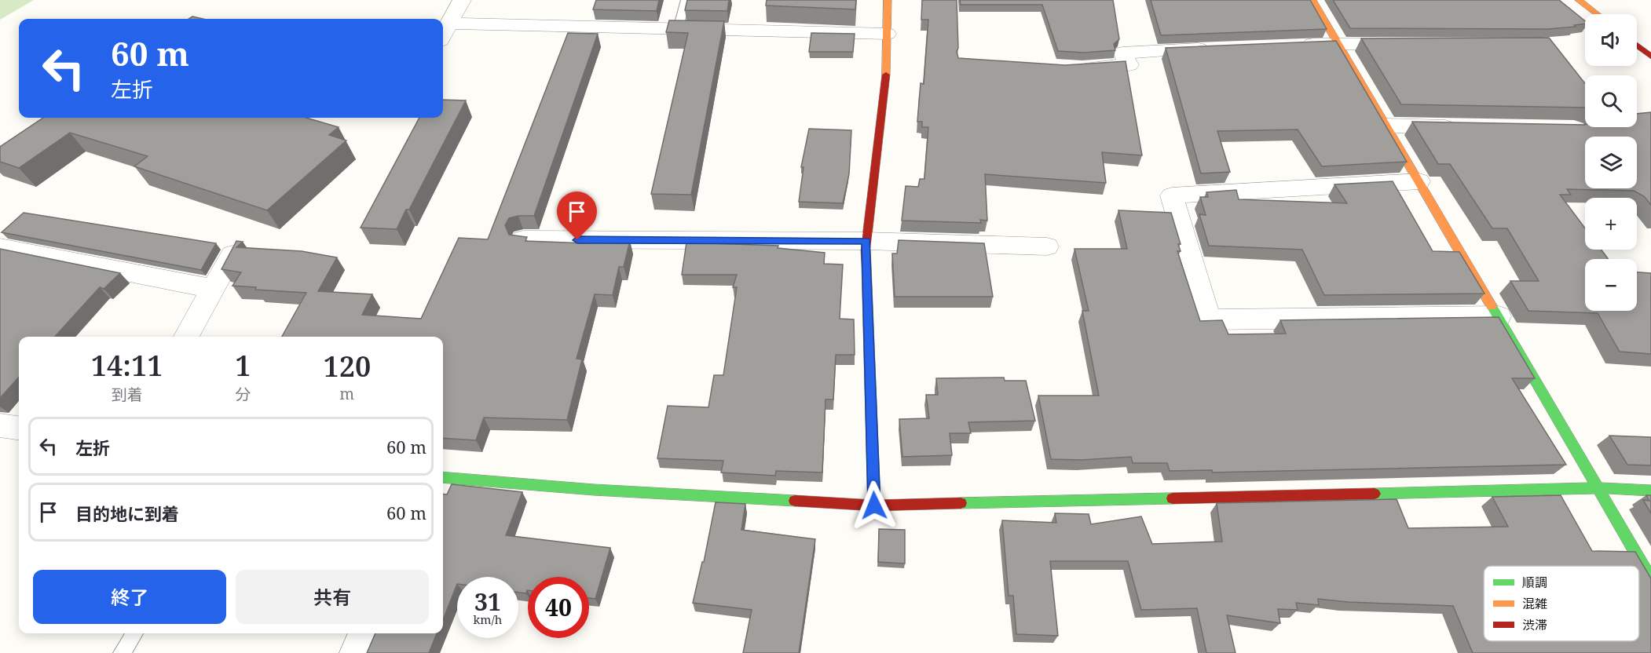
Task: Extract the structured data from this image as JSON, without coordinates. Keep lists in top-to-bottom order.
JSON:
{
  "legend": ["順調", "混雑", "渋滞"],
  "page": {
    "map_buttons": ["+", "−"],
    "turn": ["60 m", "左折"],
    "eta": [
      "14:11",
      "到着",
      "1",
      "分",
      "120",
      "m"
    ],
    "list": [
      {
        "name": "左折",
        "value": "60 m"
      },
      {
        "name": "目的地に到着",
        "value": "60 m"
      }
    ],
    "buttons": ["終了", "共有"],
    "speed": "31 km/h",
    "limit": "40"
  }
}
